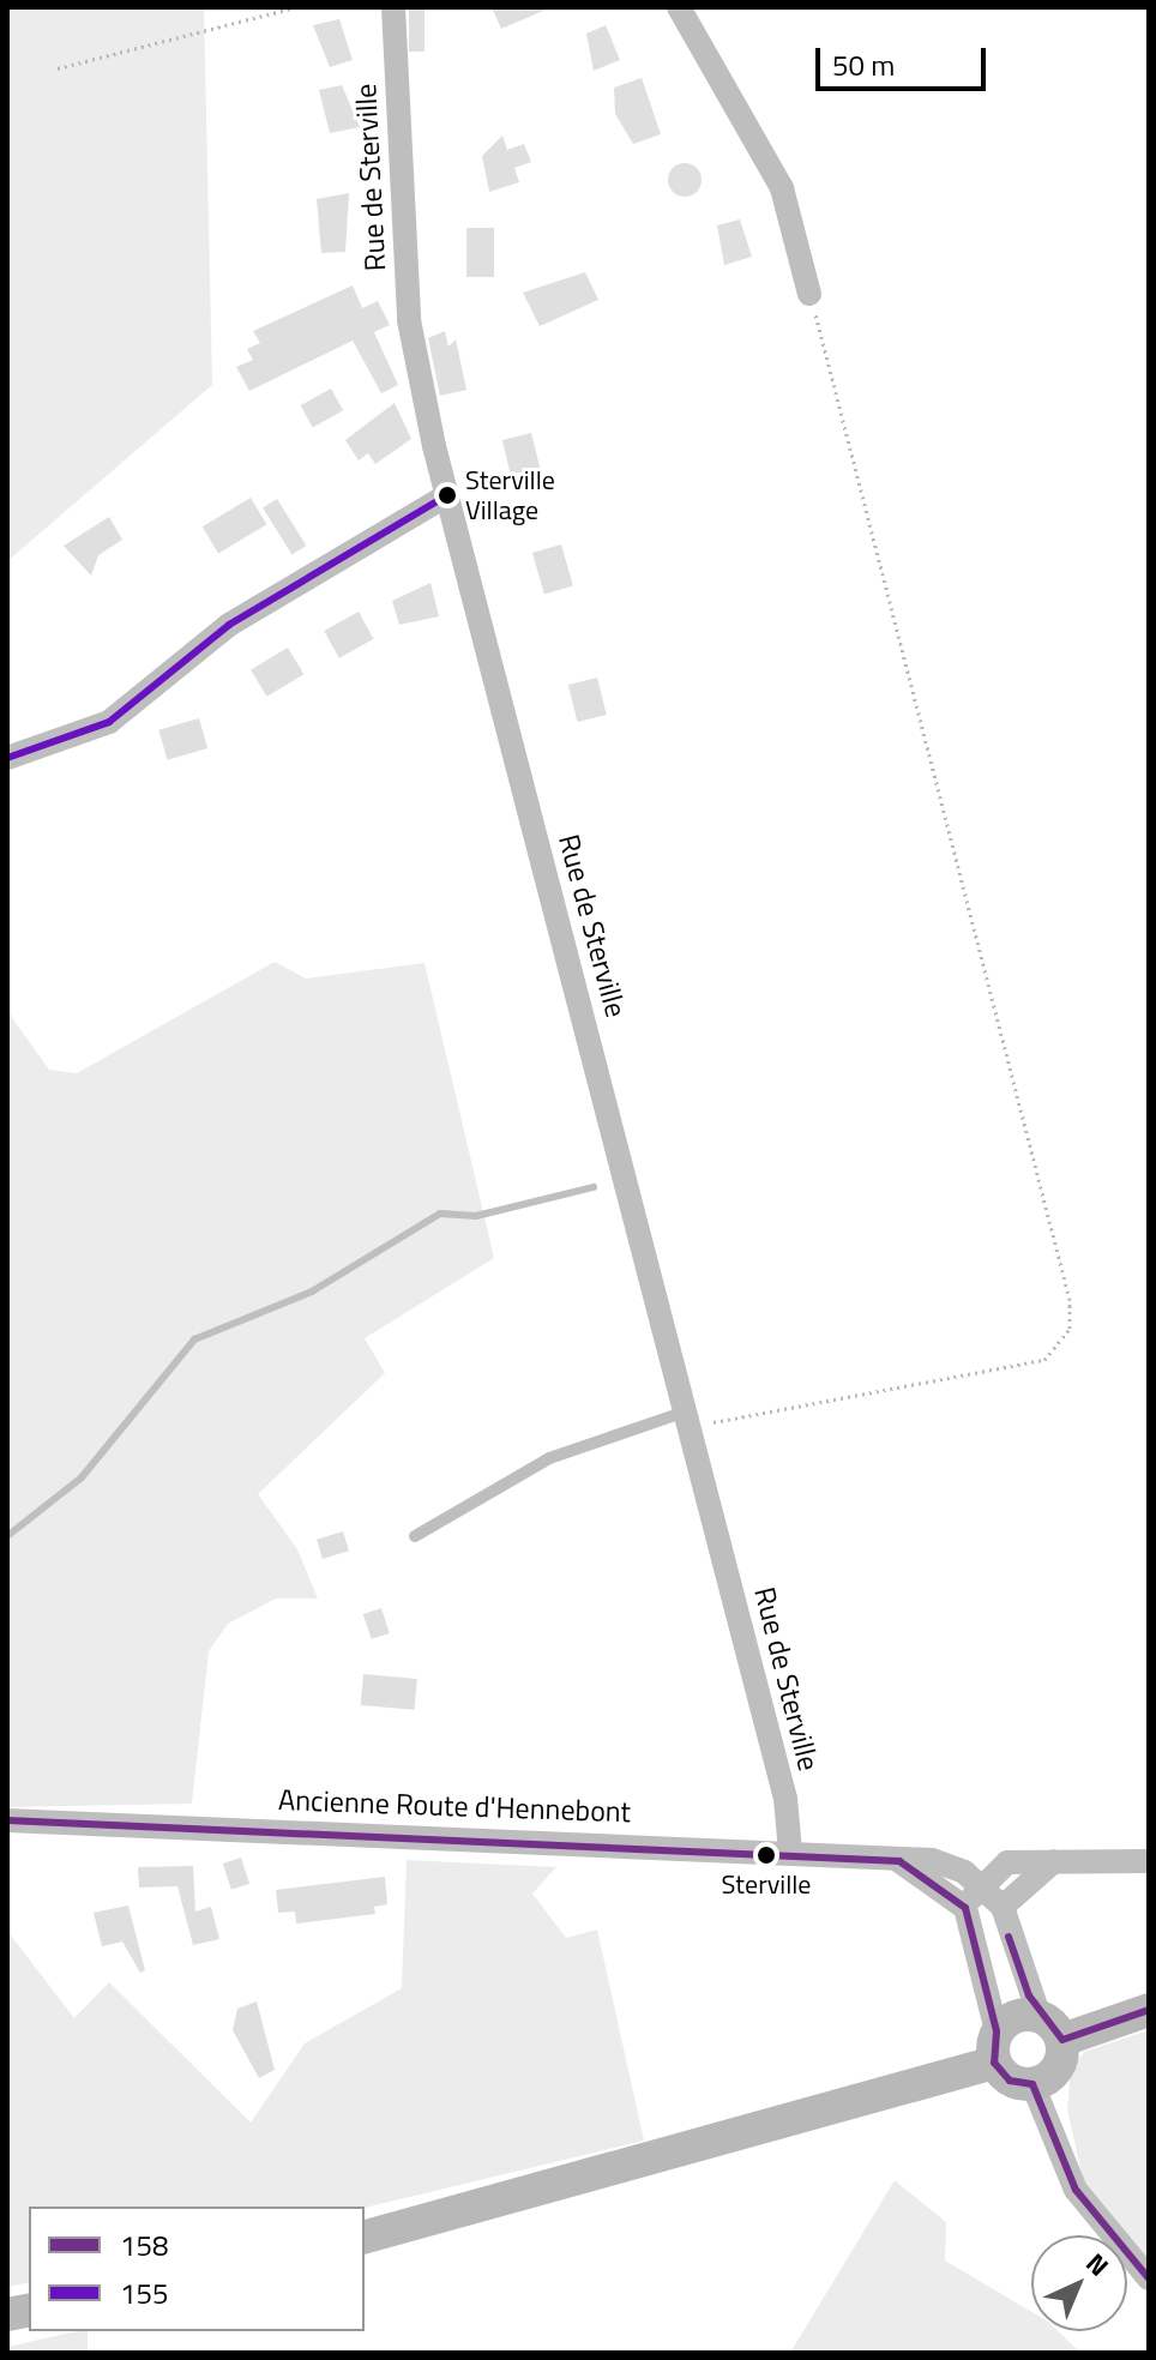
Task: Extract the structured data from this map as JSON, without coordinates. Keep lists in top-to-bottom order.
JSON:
{
  "streets": {
    "street": ["Rue de Sterville", "Ancienne Route d'Hennebont"]
  },
  "crossings": [
    ["Rue de Sterville", "Ancienne Route d'Hennebont"]
  ],
  "places": ["Sterville Village", "Sterville"],
  "lines": ["transit line 155", "transit line 158"],
  "legend": ["158", "155"],
  "scale_bar": "50 m",
  "north": "top right"
}
